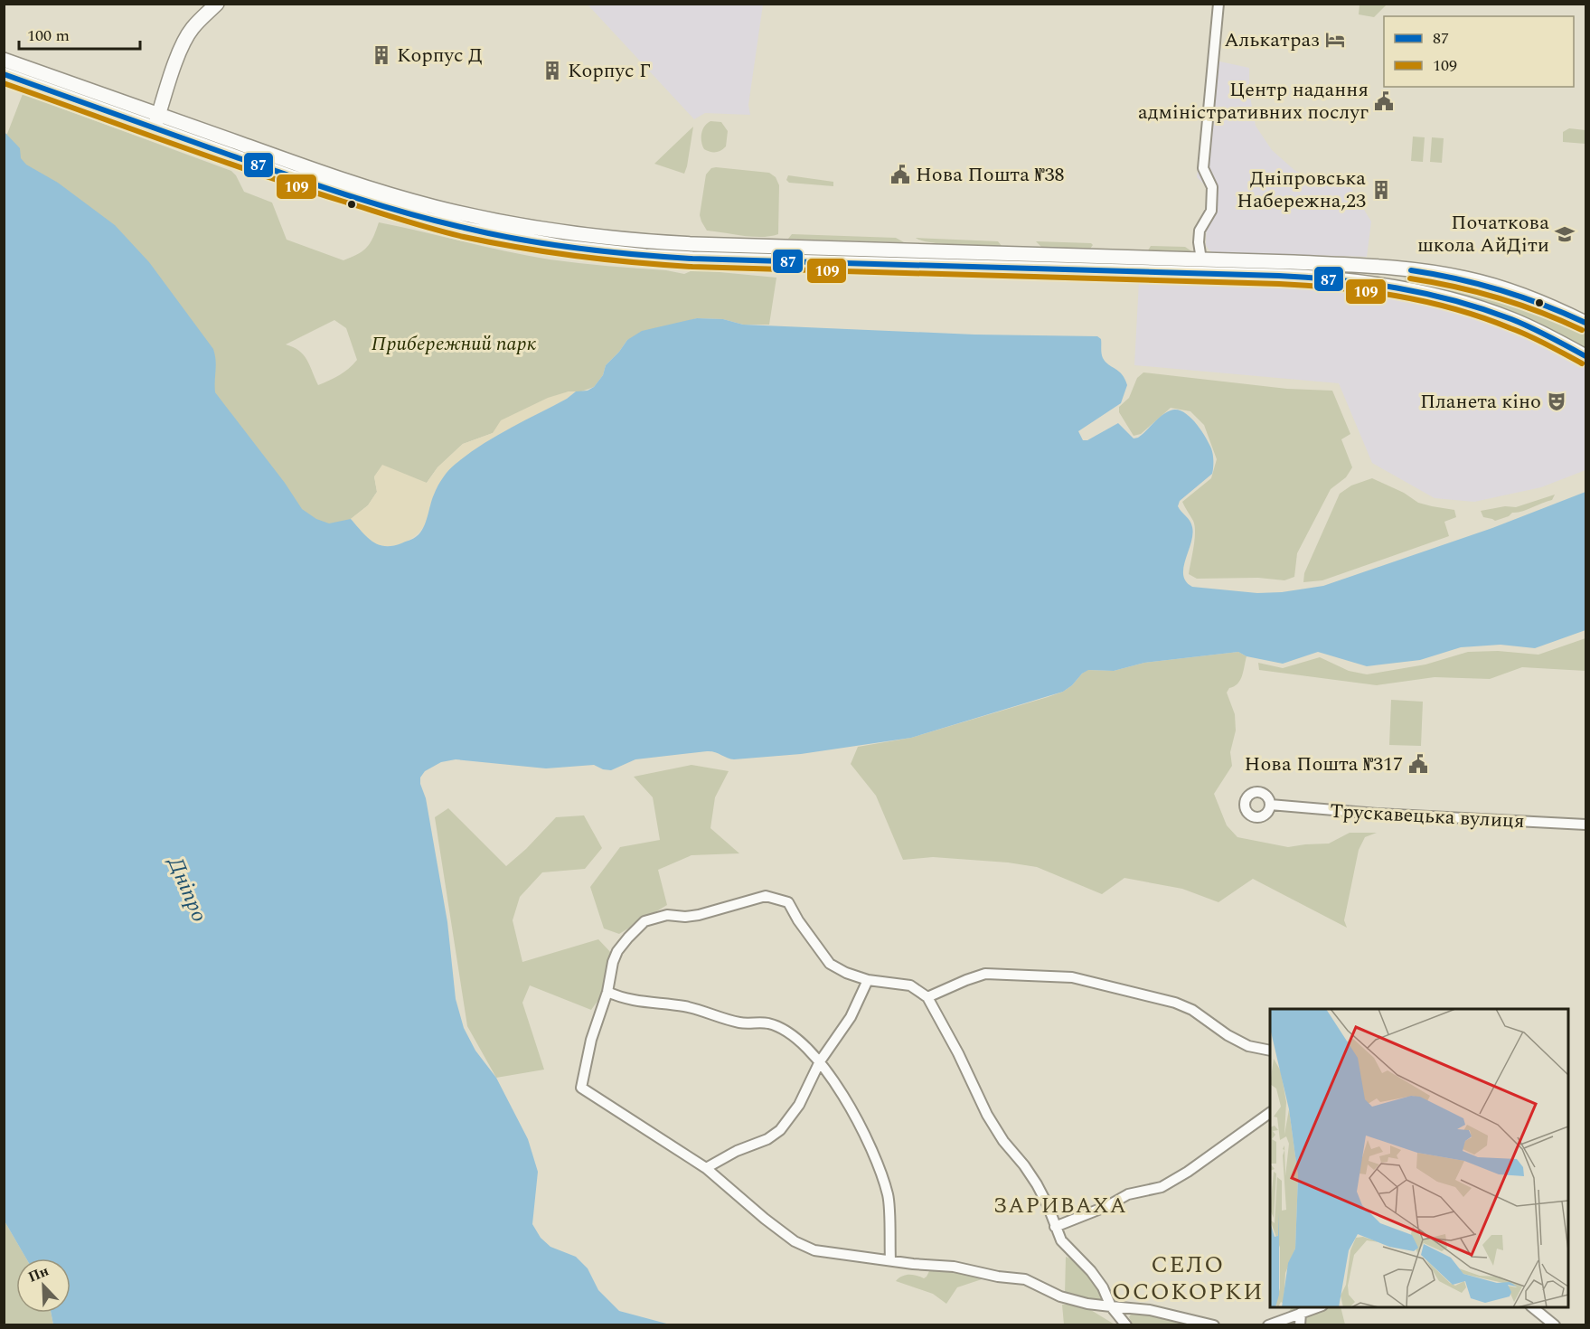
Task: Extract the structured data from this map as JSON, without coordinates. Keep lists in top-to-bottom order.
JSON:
{
  "streets": {
    "street": ["Трускавецька вулиця"]
  },
  "districts": ["ЗАРИВАХА", "СЕЛО ОСОКОРКИ"],
  "water": ["Дніпро"],
  "parks": ["Прибережний парк"],
  "places": {
    "hotel": ["Алькатраз"],
    "building": ["Корпус Д", "Корпус Г", "Дніпровська Набережна,23"],
    "public building": ["Центр надання адміністративних послуг", "Нова Пошта №38", "Нова Пошта №317"],
    "school or university": ["Початкова школа АйДіти"],
    "theatre": ["Планета кіно"]
  },
  "lines": ["transit line 87", "transit line 109"],
  "legend": ["87", "109"],
  "scale_bar": "100 m",
  "north": "top left"
}
